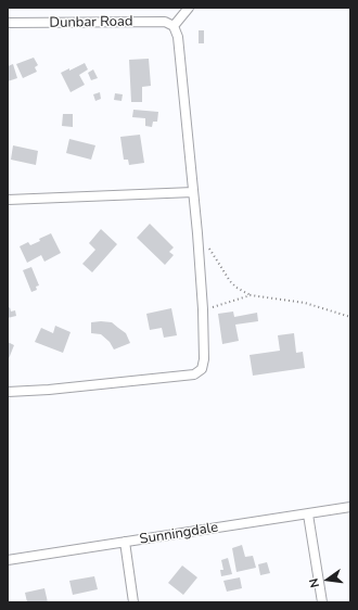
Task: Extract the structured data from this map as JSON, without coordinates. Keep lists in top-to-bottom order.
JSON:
{
  "streets": {
    "street": ["Dunbar Road", "Sunningdale"]
  },
  "north": "left"
}
